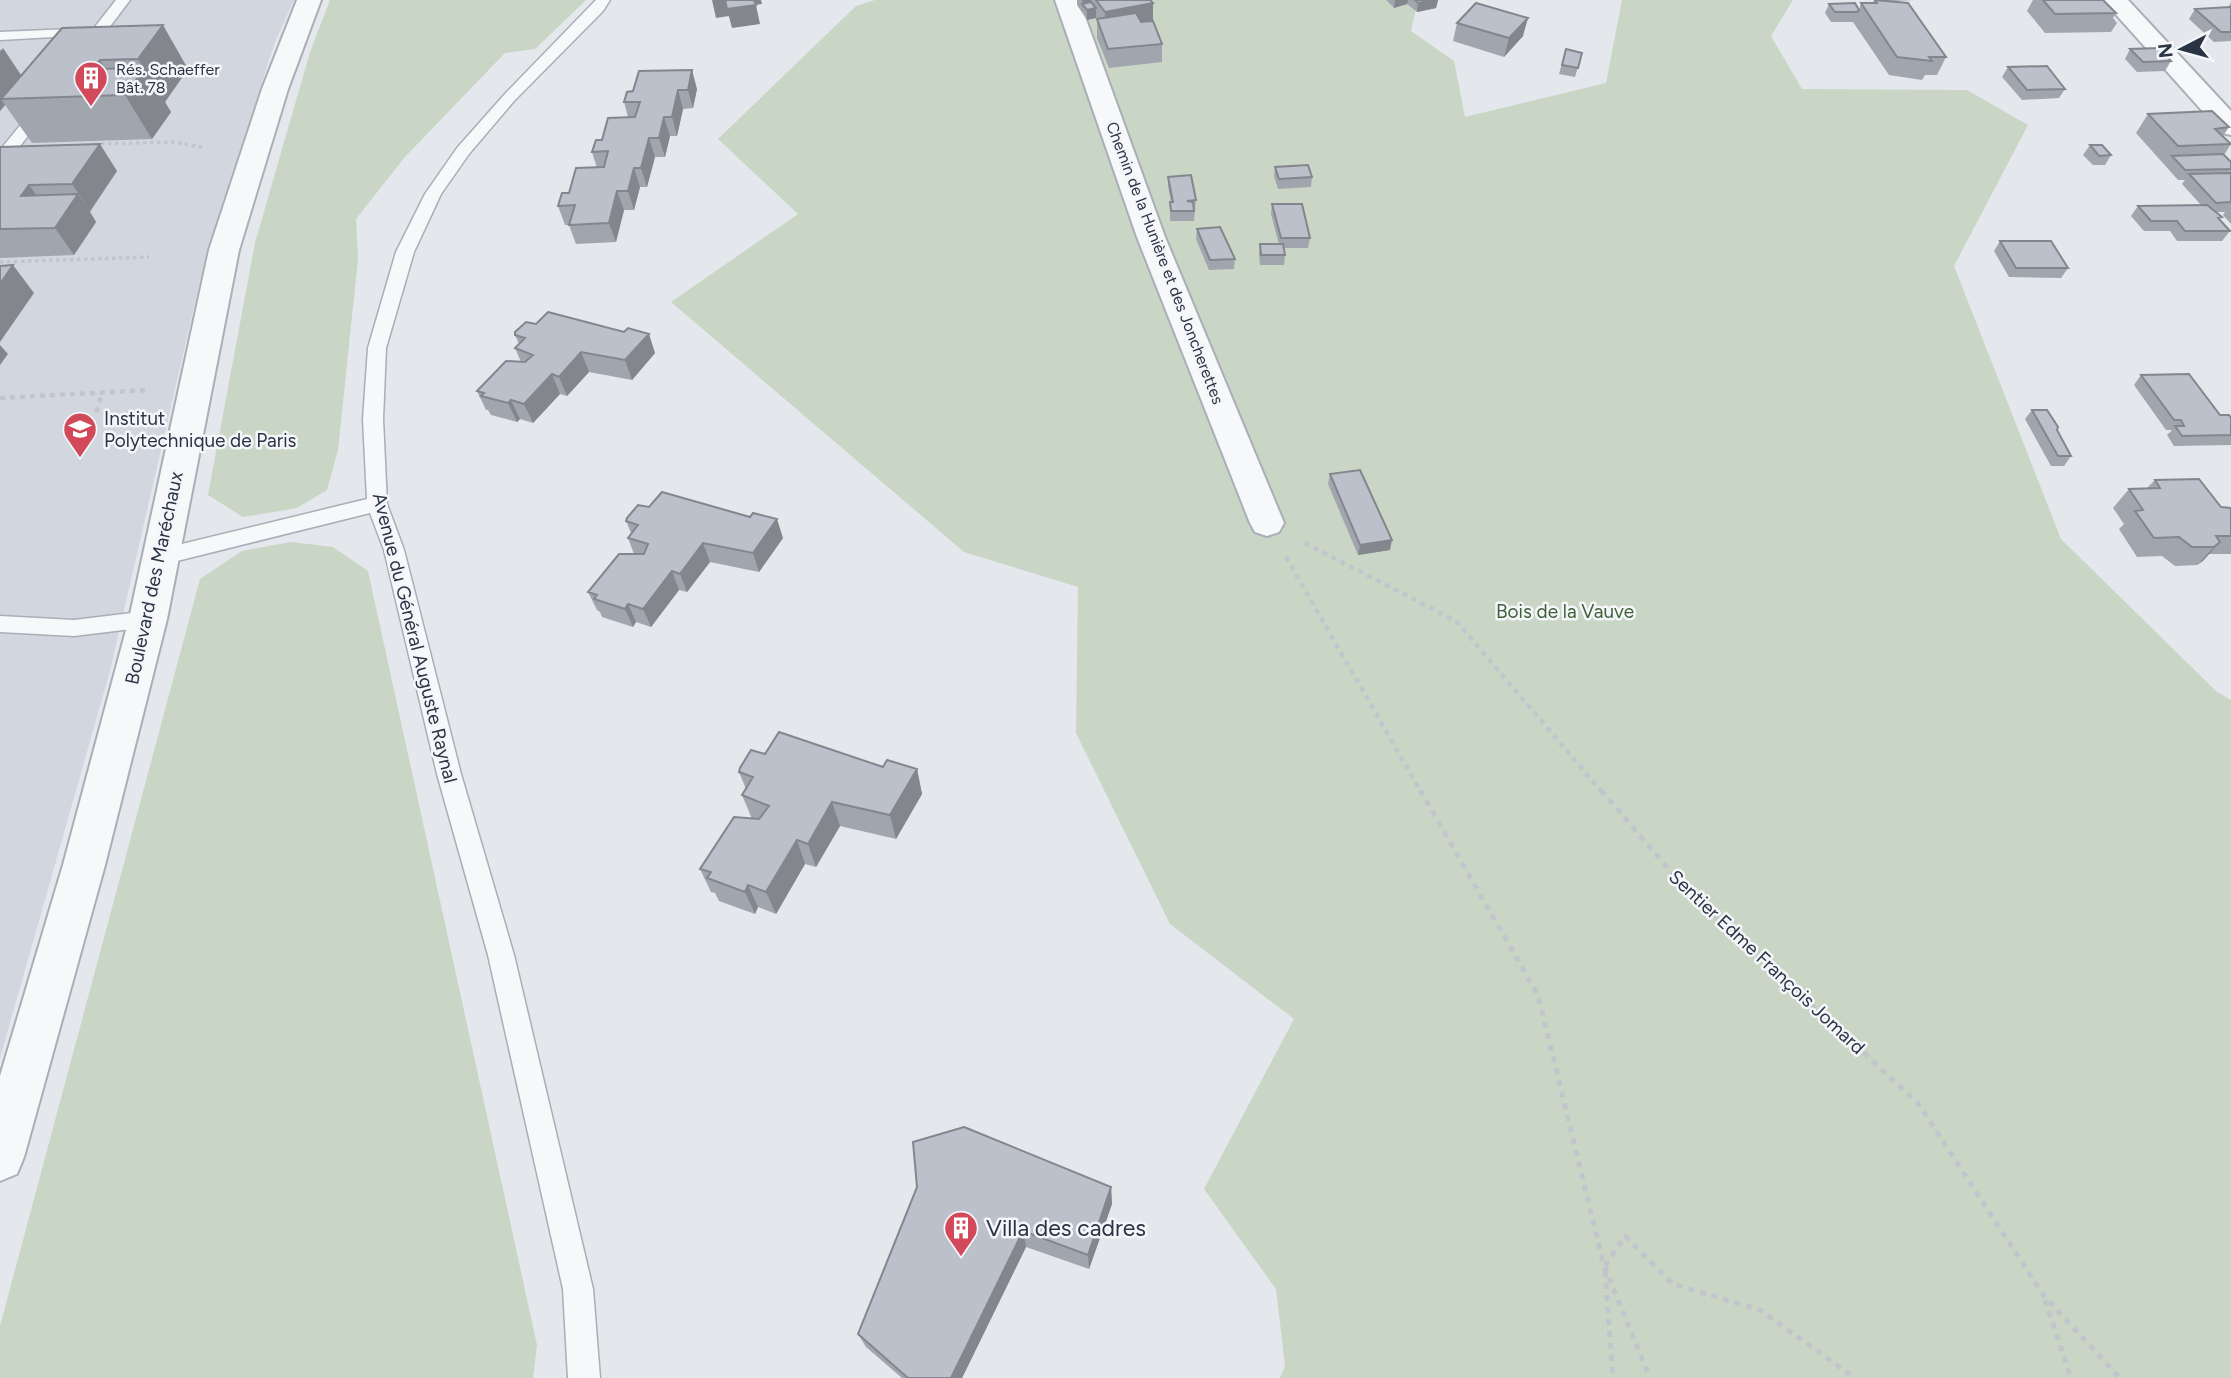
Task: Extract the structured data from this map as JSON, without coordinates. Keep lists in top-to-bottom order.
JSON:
{
  "streets": {
    "street": ["Chemin de la Hunière et des Joncherettes", "Boulevard des Maréchaux"],
    "lane": ["Avenue du Général Auguste Raynal"],
    "path": ["Sentier Edme François Jomard"]
  },
  "crossings": [
    ["Chemin de la Hunière et des Joncherettes", "Sentier Edme François Jomard"]
  ],
  "parks": ["Bois de la Vauve"],
  "places": {
    "building": ["Rés. Schaeffer Bât. 78", "Villa des cadres"],
    "school or university": ["Institut Polytechnique de Paris"]
  },
  "north": "left"
}
